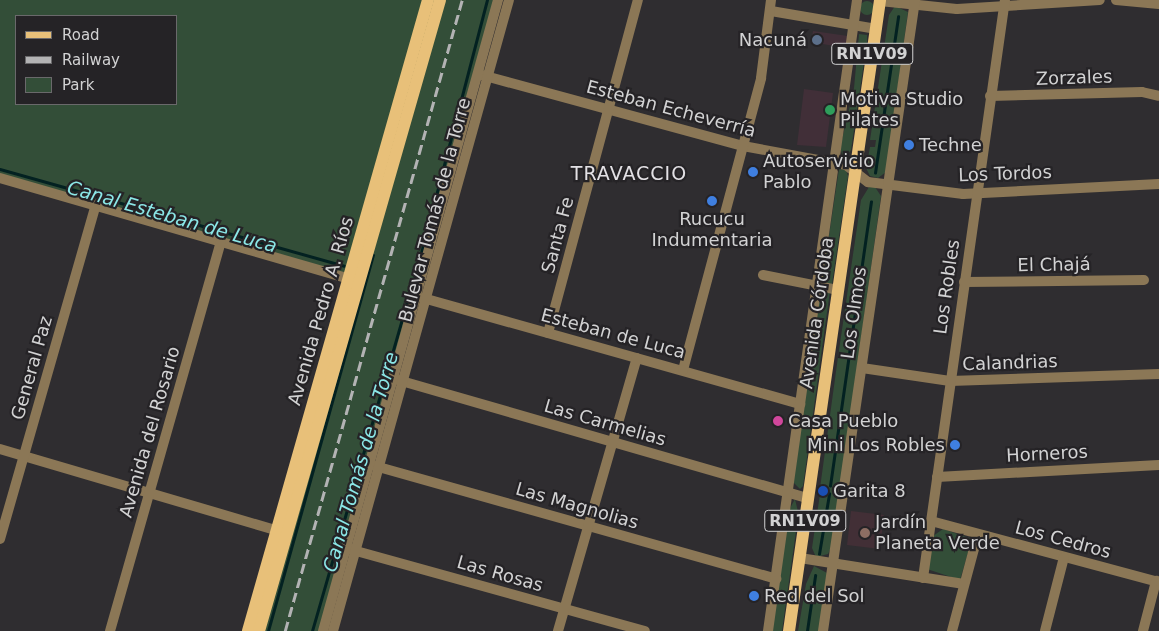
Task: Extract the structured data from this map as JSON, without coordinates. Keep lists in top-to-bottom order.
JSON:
{
  "streets": {
    "main road": ["RN1V09", "Avenida Pedro A. Ríos", "Avenida Córdoba"],
    "street": [
      "Zorzales",
      "Esteban Echeverría",
      "Los Tordos",
      "Bulevar Tomás de la Torre",
      "Santa Fe",
      "El Chajá",
      "Los Robles",
      "Los Olmos",
      "Esteban de Luca",
      "Calandrias",
      "General Paz",
      "Las Carmelias",
      "Avenida del Rosario",
      "Horneros",
      "Las Magnolias",
      "Los Cedros",
      "Las Rosas"
    ]
  },
  "crossings": [
    ["Zorzales", "Los Robles"],
    ["Esteban Echeverría", "Los Tordos"],
    ["Esteban Echeverría", "Bulevar Tomás de la Torre"],
    ["Esteban Echeverría", "Santa Fe"],
    ["Esteban Echeverría", "Avenida Córdoba"],
    ["Los Tordos", "Los Robles"],
    ["Los Tordos", "Avenida Córdoba"],
    ["Los Tordos", "Los Olmos"],
    ["Bulevar Tomás de la Torre", "Esteban de Luca"],
    ["Bulevar Tomás de la Torre", "Las Carmelias"],
    ["Bulevar Tomás de la Torre", "Las Magnolias"],
    ["Bulevar Tomás de la Torre", "Las Rosas"],
    ["Santa Fe", "Esteban de Luca"],
    ["El Chajá", "Los Robles"],
    ["Los Robles", "Calandrias"],
    ["Los Robles", "Horneros"],
    ["Los Robles", "Los Cedros"],
    ["Avenida Córdoba", "Las Carmelias"],
    ["Los Olmos", "Calandrias"]
  ],
  "districts": ["TRAVACCIO"],
  "water": ["Canal Esteban de Luca", "Canal Tomás de la Torre"],
  "places": [
    "Nacuná",
    "Motiva Studio Pilates",
    "Techne",
    "Autoservicio Pablo",
    "Rucucu Indumentaria",
    "Casa Pueblo",
    "Mini Los Robles",
    "Garita 8",
    "Jardín Planeta Verde",
    "Red del Sol"
  ],
  "legend": ["Road", "Railway", "Park"]
}
